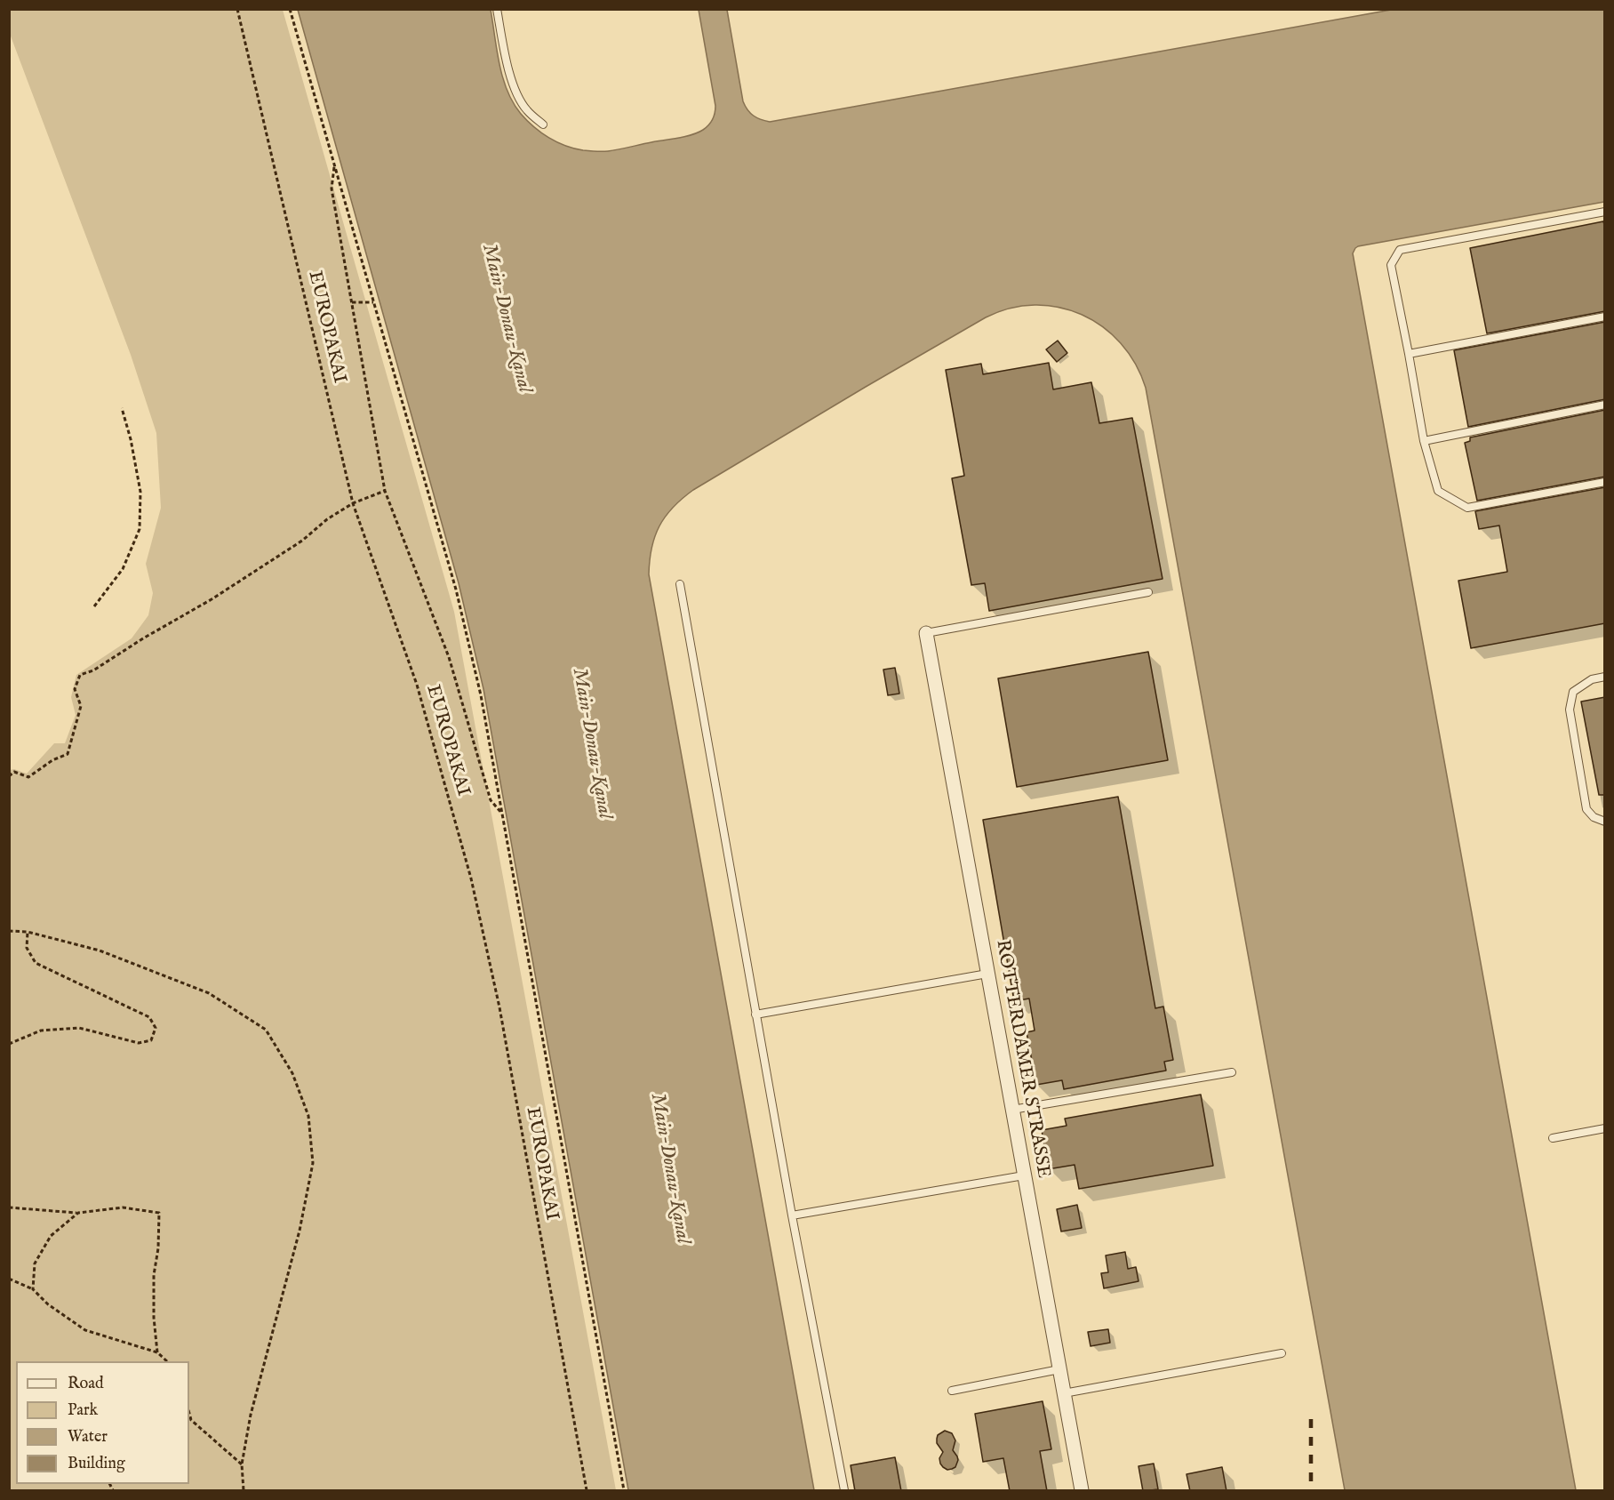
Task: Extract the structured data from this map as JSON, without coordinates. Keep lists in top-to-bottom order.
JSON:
{
  "streets": {
    "street": ["ROTTERDAMER STRASSE"],
    "path": ["EUROPAKAI"]
  },
  "water": ["Main-Donau-Kanal"],
  "legend": [
    "Road",
    "Park",
    "Water",
    "Building"
  ]
}
